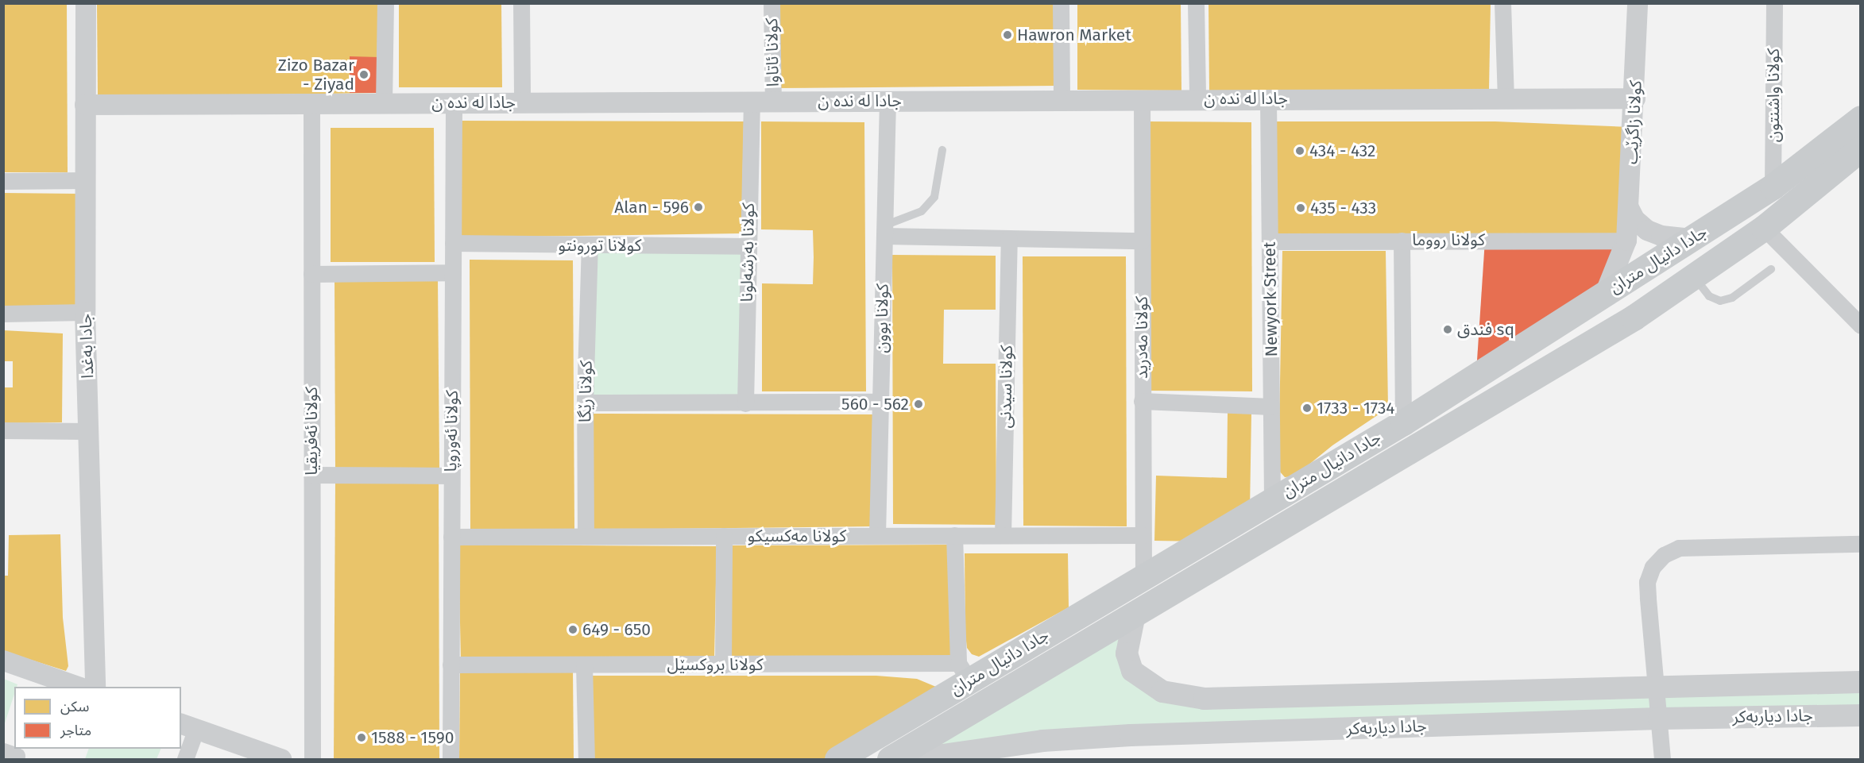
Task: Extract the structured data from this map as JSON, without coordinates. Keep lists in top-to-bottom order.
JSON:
{
  "streets": {
    "main road": ["جادا دانيال متران", "جادا دیاربه‌كر"],
    "street": [
      "كولانا ئاتاوا",
      "كولانا واشنتون",
      "جادا له نده ن",
      "كولانا زاگرێب",
      "كولانا رووما",
      "كولانا تورونتو",
      "كولانا به‌رشه‌لونا",
      "Newyork Street",
      "كولانا بوون",
      "كولانا مه‌درید",
      "جادا بەغدا",
      "كولانا سيدنى",
      "كولانا رێگا",
      "كولانا ئه‌فریقیا",
      "كولانا ئه‌وروپا",
      "كولانا مەکسیکو",
      "كولانا بروکسێل"
    ]
  },
  "crossings": [
    ["كولانا ئاتاوا", "جادا له نده ن"],
    ["كولانا واشنتون", "جادا دانيال متران"],
    ["جادا له نده ن", "كولانا زاگرێب"],
    ["جادا له نده ن", "كولانا به‌رشه‌لونا"],
    ["جادا له نده ن", "Newyork Street"],
    ["جادا له نده ن", "كولانا بوون"],
    ["جادا له نده ن", "كولانا مه‌درید"],
    ["جادا له نده ن", "جادا بەغدا"],
    ["جادا له نده ن", "كولانا ئه‌فریقیا"],
    ["جادا له نده ن", "كولانا ئه‌وروپا"],
    ["كولانا زاگرێب", "كولانا رووما"],
    ["كولانا زاگرێب", "جادا دانيال متران"],
    ["كولانا رووما", "Newyork Street"],
    ["كولانا تورونتو", "كولانا به‌رشه‌لونا"],
    ["كولانا تورونتو", "كولانا رێگا"],
    ["كولانا تورونتو", "كولانا ئه‌وروپا"],
    ["جادا دانيال متران", "Newyork Street"],
    ["جادا دانيال متران", "كولانا مه‌درید"],
    ["جادا دانيال متران", "كولانا بروکسێل"],
    ["جادا دانيال متران", "جادا دیاربه‌كر"],
    ["كولانا بوون", "كولانا مەکسیکو"],
    ["كولانا مه‌درید", "كولانا مەکسیکو"],
    ["كولانا سيدنى", "كولانا مەکسیکو"],
    ["كولانا رێگا", "كولانا مەکسیکو"],
    ["كولانا ئه‌وروپا", "كولانا مەکسیکو"],
    ["كولانا ئه‌وروپا", "كولانا بروکسێل"]
  ],
  "places": [
    "Hawron Market",
    "Zizo Bazar - Ziyad",
    "434 - 432",
    "Alan - 596",
    "435 - 433",
    "فندق sq",
    "560 - 562",
    "1733 - 1734",
    "649 - 650",
    "1588 - 1590"
  ],
  "legend": ["سكن", "متاجر"]
}
